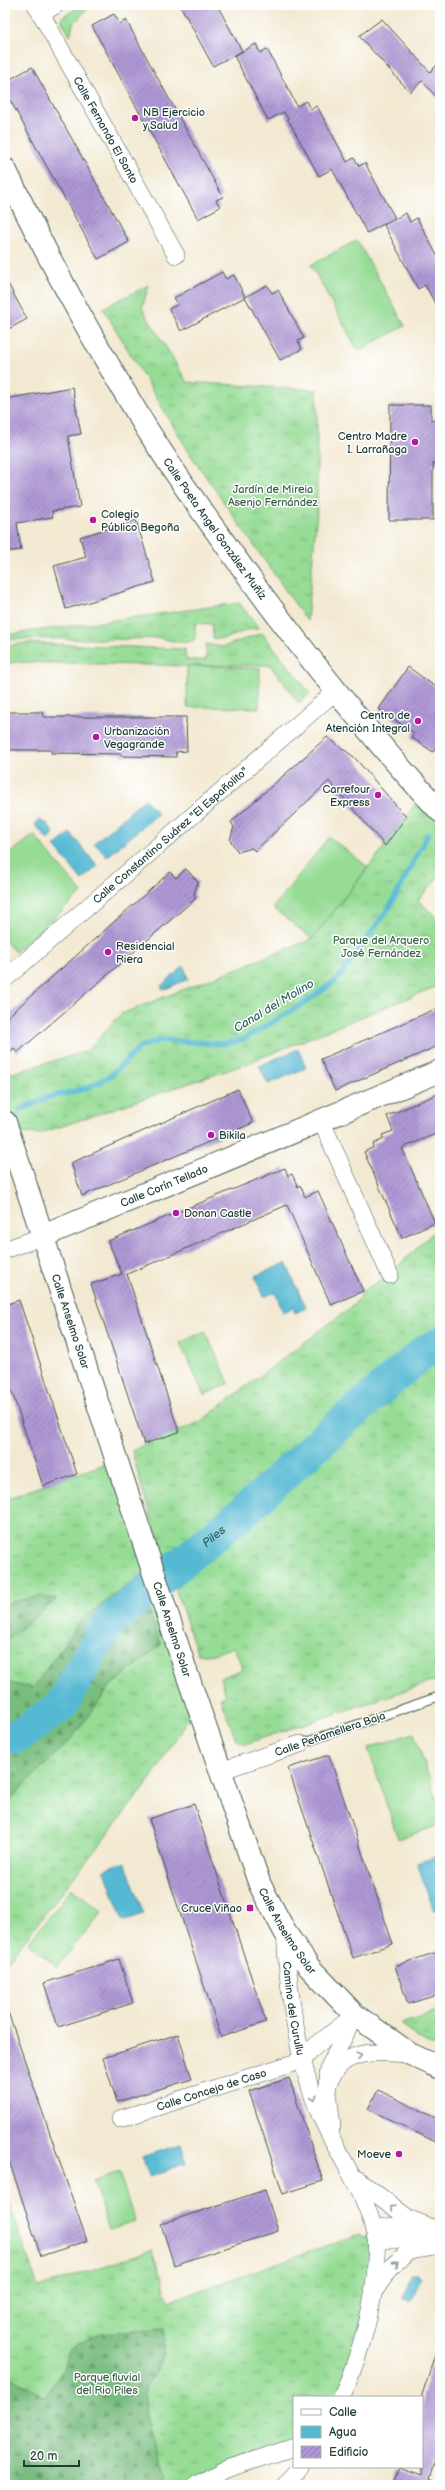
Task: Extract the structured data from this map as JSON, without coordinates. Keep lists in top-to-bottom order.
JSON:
{
  "streets": {
    "street": [
      "Calle Fernando El Santo",
      "Calle Poeta Angel González Muñíz",
      "Calle Constantino Suárez \"El Españolito\"",
      "Calle Corín Tellado",
      "Calle Anselmo Solar",
      "Calle Peñamellera Baja",
      "Camino del Curullu",
      "Calle Concejo de Caso"
    ]
  },
  "crossings": [
    ["Calle Poeta Angel González Muñíz", "Calle Constantino Suárez \"El Españolito\""],
    ["Calle Corín Tellado", "Calle Anselmo Solar"],
    ["Calle Anselmo Solar", "Calle Peñamellera Baja"],
    ["Calle Anselmo Solar", "Camino del Curullu"],
    ["Camino del Curullu", "Calle Concejo de Caso"]
  ],
  "water": ["Canal del Molino", "Piles"],
  "parks": ["Jardín de Mireia Asenjo Fernández", "Parque del Arquero José Fernández", "Parque fluvial del Rio Piles"],
  "places": {
    "other": [
      "NB Ejercicio y Salud",
      "Centro Madre I. Larrañaga",
      "Colegio Público Begoña",
      "Centro de Atención Integral",
      "Urbanización Vegagrande",
      "Carrefour Express",
      "Residencial Riera",
      "Bikila",
      "Donan Castle",
      "Moeve"
    ],
    "transit": ["Cruce Viñao"]
  },
  "legend": ["Calle", "Agua", "Edificio"],
  "scale_bar": "20 m"
}
